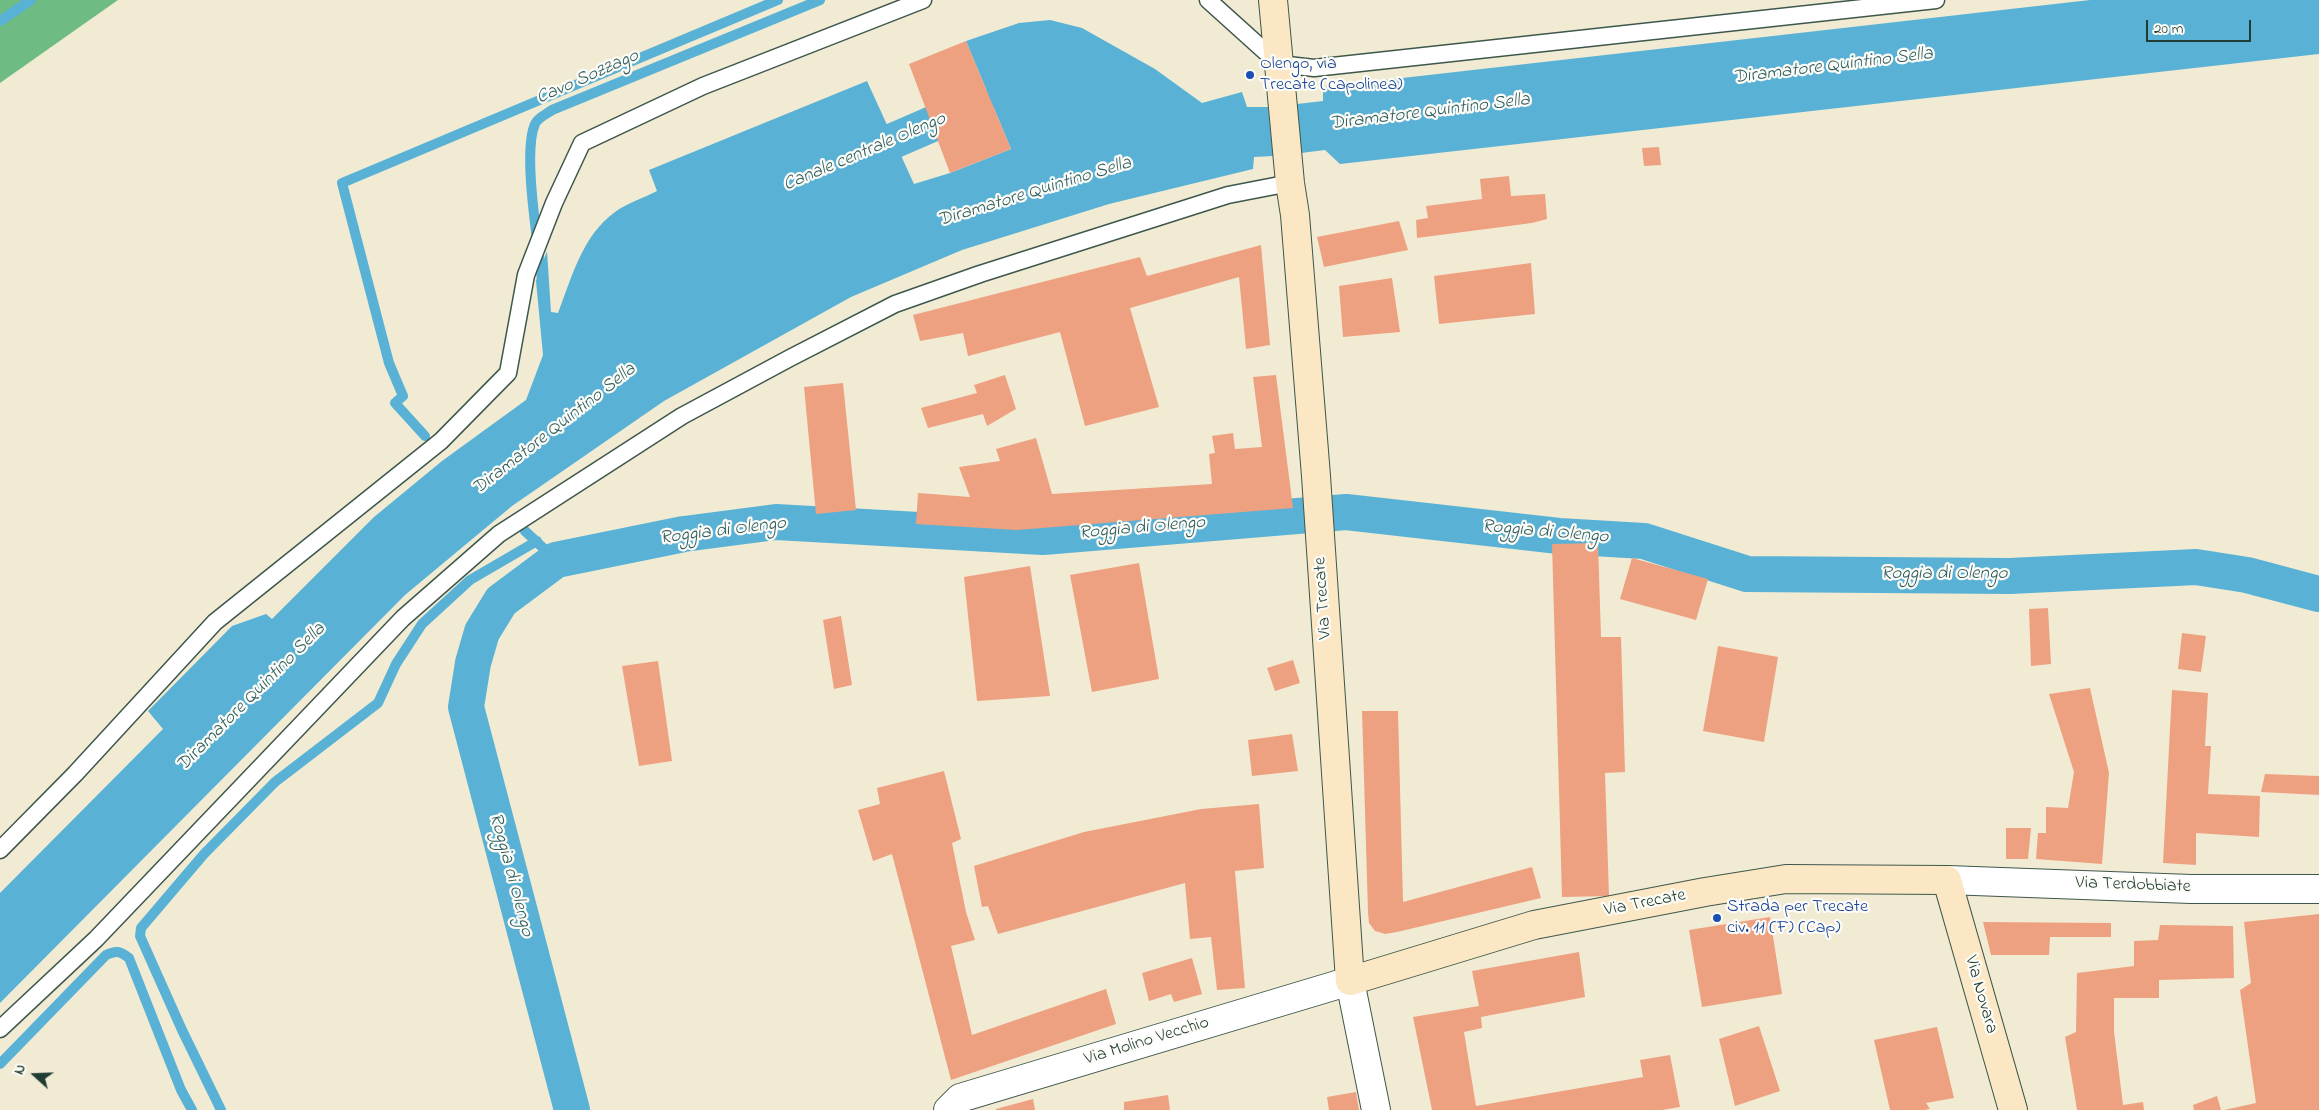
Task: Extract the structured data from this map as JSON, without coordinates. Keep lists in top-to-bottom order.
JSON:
{
  "streets": {
    "main road": ["Via Trecate", "Via Novara"],
    "street": ["Via Terdobbiate", "Via Molino Vecchio"]
  },
  "crossings": [
    ["Via Trecate", "Via Terdobbiate"],
    ["Via Trecate", "Via Novara"],
    ["Via Trecate", "Via Molino Vecchio"],
    ["Via Terdobbiate", "Via Novara"]
  ],
  "water": [
    "Diramatore Quintino Sella",
    "Cavo Sozzago",
    "Canale centrale Olengo",
    "Roggia di Olengo"
  ],
  "places": ["Olengo, via Trecate (capolinea)", "Strada per Trecate civ. 11 (F) (Cap)"],
  "scale_bar": "20 m",
  "north": "left"
}
